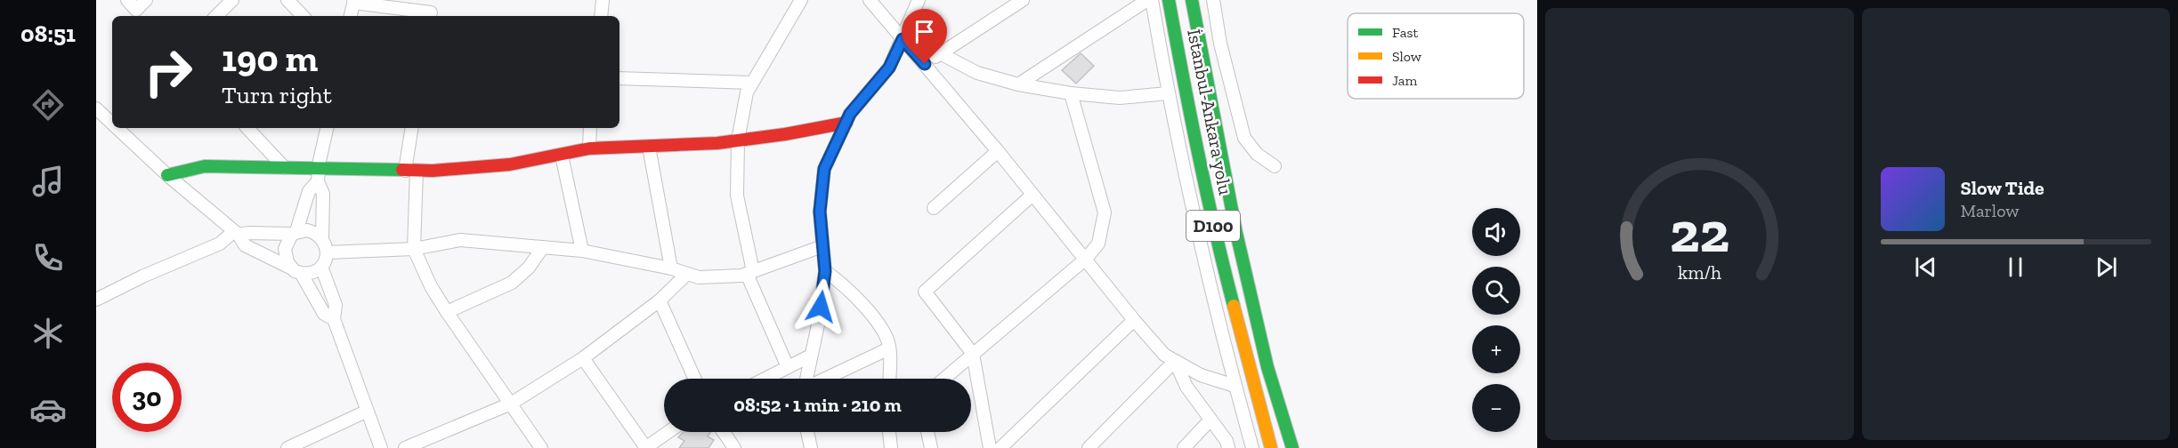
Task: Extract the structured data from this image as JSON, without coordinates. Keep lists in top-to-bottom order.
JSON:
{
  "streets": {
    "main road": ["İstanbul-Ankara yolu", "D100"]
  },
  "legend": ["Fast", "Slow", "Jam"],
  "page": {
    "tabs": "08:51",
    "turn": ["190 m", "Turn right"],
    "song": ["Slow Tide", "Marlow"],
    "map_buttons": ["+", "−"],
    "limit": "30",
    "trip": "08:52 · 1 min · 210 m",
    "gauge": ["22", "km/h"]
  }
}
